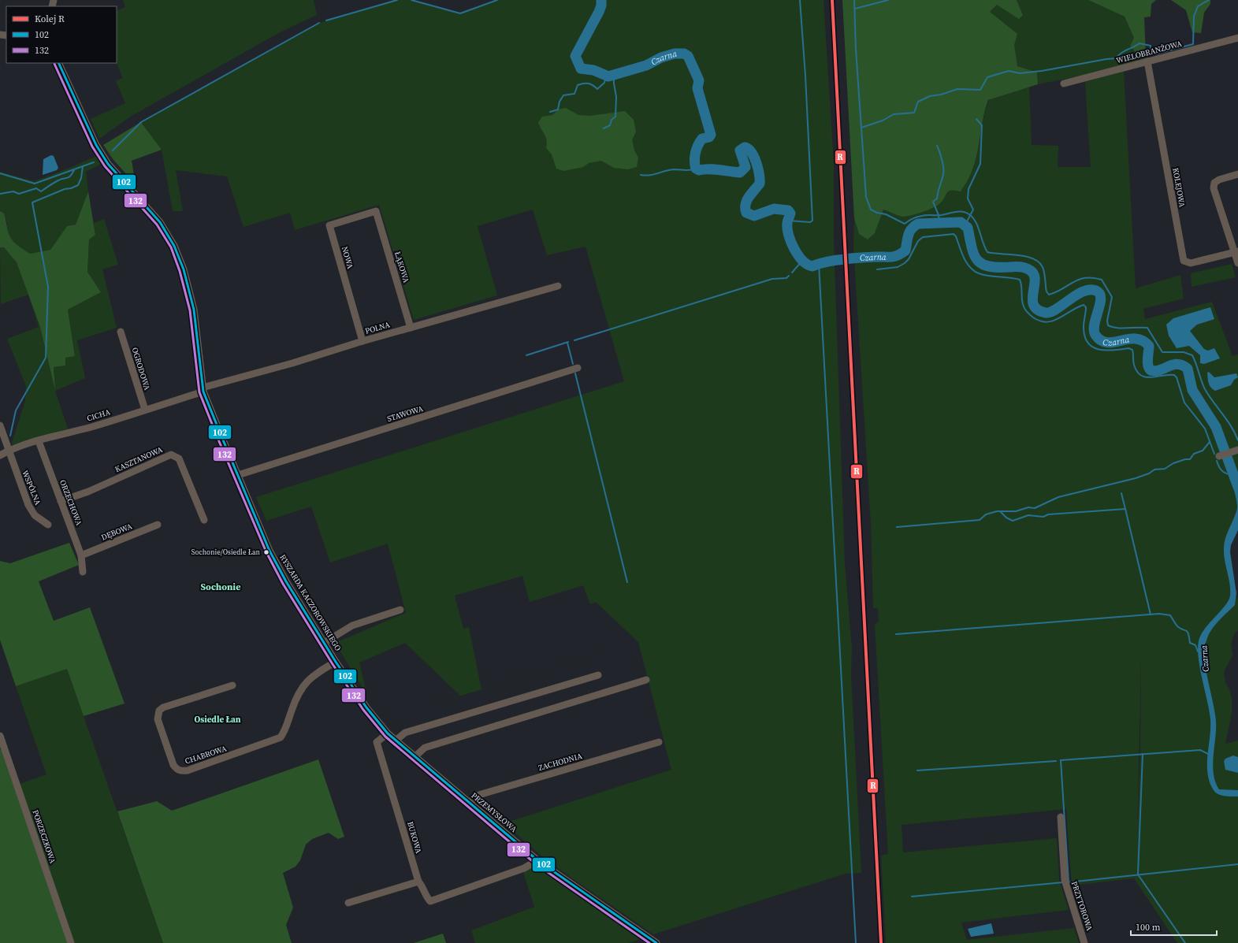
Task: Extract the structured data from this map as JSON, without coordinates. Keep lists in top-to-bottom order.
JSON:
{
  "streets": {
    "street": [
      "WIELOBRANŻOWA",
      "KOLEJOWA",
      "NOWA",
      "ŁĄKOWA",
      "POLNA",
      "OGRODOWA",
      "STAWOWA",
      "CICHA",
      "KASZTANOWA",
      "WSPÓLNA",
      "ORZECHOWA",
      "DĘBOWA",
      "RYSZARDA KACZOROWSKIEGO",
      "CHABROWA",
      "ZACHODNIA",
      "PRZEMYSŁOWA",
      "PORZECZKOWA",
      "BUKOWA",
      "PRZYTOROWA"
    ]
  },
  "crossings": [
    ["WIELOBRANŻOWA", "KOLEJOWA"],
    ["NOWA", "ŁĄKOWA"],
    ["NOWA", "POLNA"],
    ["ŁĄKOWA", "POLNA"],
    ["POLNA", "CICHA"],
    ["POLNA", "RYSZARDA KACZOROWSKIEGO"],
    ["OGRODOWA", "CICHA"],
    ["STAWOWA", "RYSZARDA KACZOROWSKIEGO"],
    ["CICHA", "WSPÓLNA"],
    ["CICHA", "ORZECHOWA"],
    ["CICHA", "RYSZARDA KACZOROWSKIEGO"],
    ["KASZTANOWA", "ORZECHOWA"],
    ["ORZECHOWA", "DĘBOWA"],
    ["RYSZARDA KACZOROWSKIEGO", "CHABROWA"],
    ["RYSZARDA KACZOROWSKIEGO", "PRZEMYSŁOWA"],
    ["RYSZARDA KACZOROWSKIEGO", "BUKOWA"],
    ["ZACHODNIA", "PRZEMYSŁOWA"],
    ["PRZEMYSŁOWA", "BUKOWA"]
  ],
  "districts": ["Sochonie", "Osiedle Łan"],
  "water": ["Czarna"],
  "places": ["Sochonie/Osiedle Łan"],
  "lines": ["rail line R", "transit line 102", "transit line 132"],
  "legend": ["Kolej R", "102", "132"],
  "scale_bar": "100 m"
}
